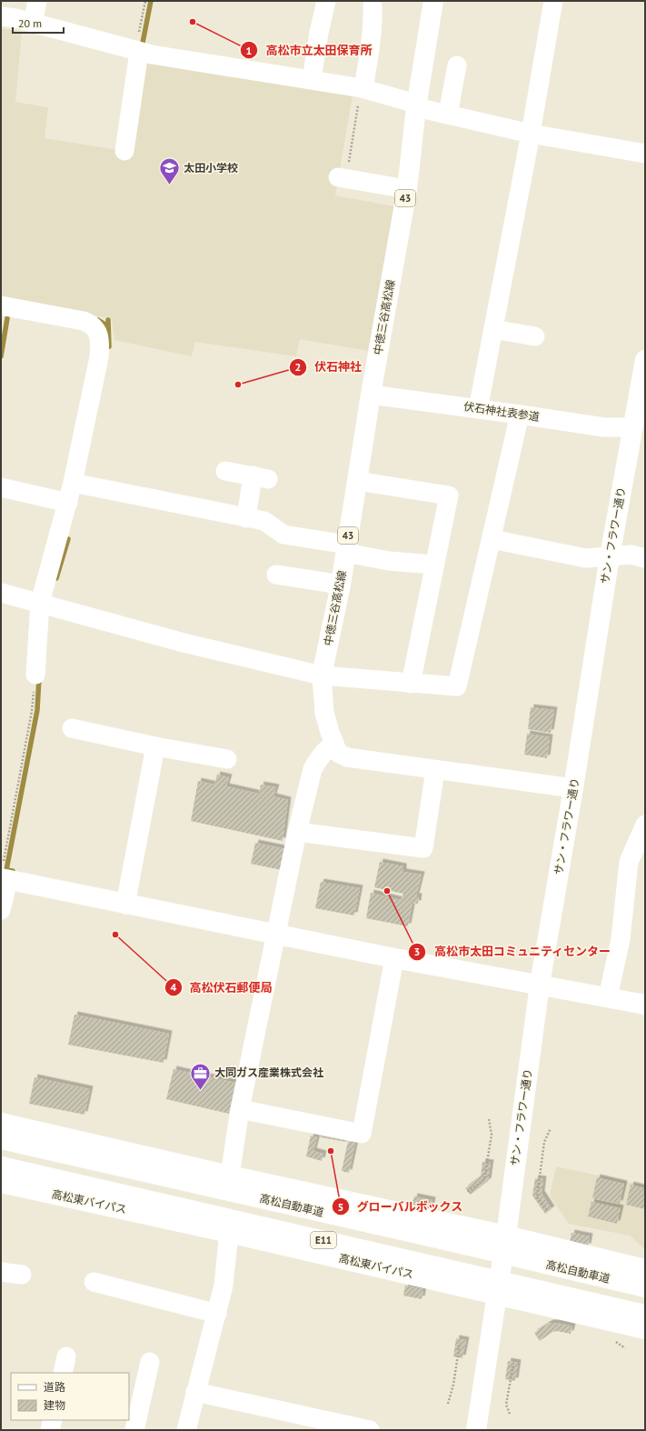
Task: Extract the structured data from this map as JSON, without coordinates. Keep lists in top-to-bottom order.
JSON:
{
  "streets": {
    "main road": [
      "43",
      "中徳三谷高松線",
      "サン・フラワー通り",
      "高松東バイパス",
      "高松自動車道",
      "E11"
    ],
    "street": ["伏石神社表参道"]
  },
  "crossings": [
    ["中徳三谷高松線", "伏石神社表参道"],
    ["伏石神社表参道", "サン・フラワー通り"],
    ["サン・フラワー通り", "高松東バイパス"]
  ],
  "places": {
    "other": [
      "高松市立太田保育所",
      "伏石神社",
      "高松市太田コミュニティセンター",
      "高松伏石郵便局",
      "グローバルボックス"
    ],
    "school or university": ["太田小学校"],
    "office": ["大同ガス産業株式会社"]
  },
  "legend": ["道路", "建物"],
  "scale_bar": "20 m"
}
